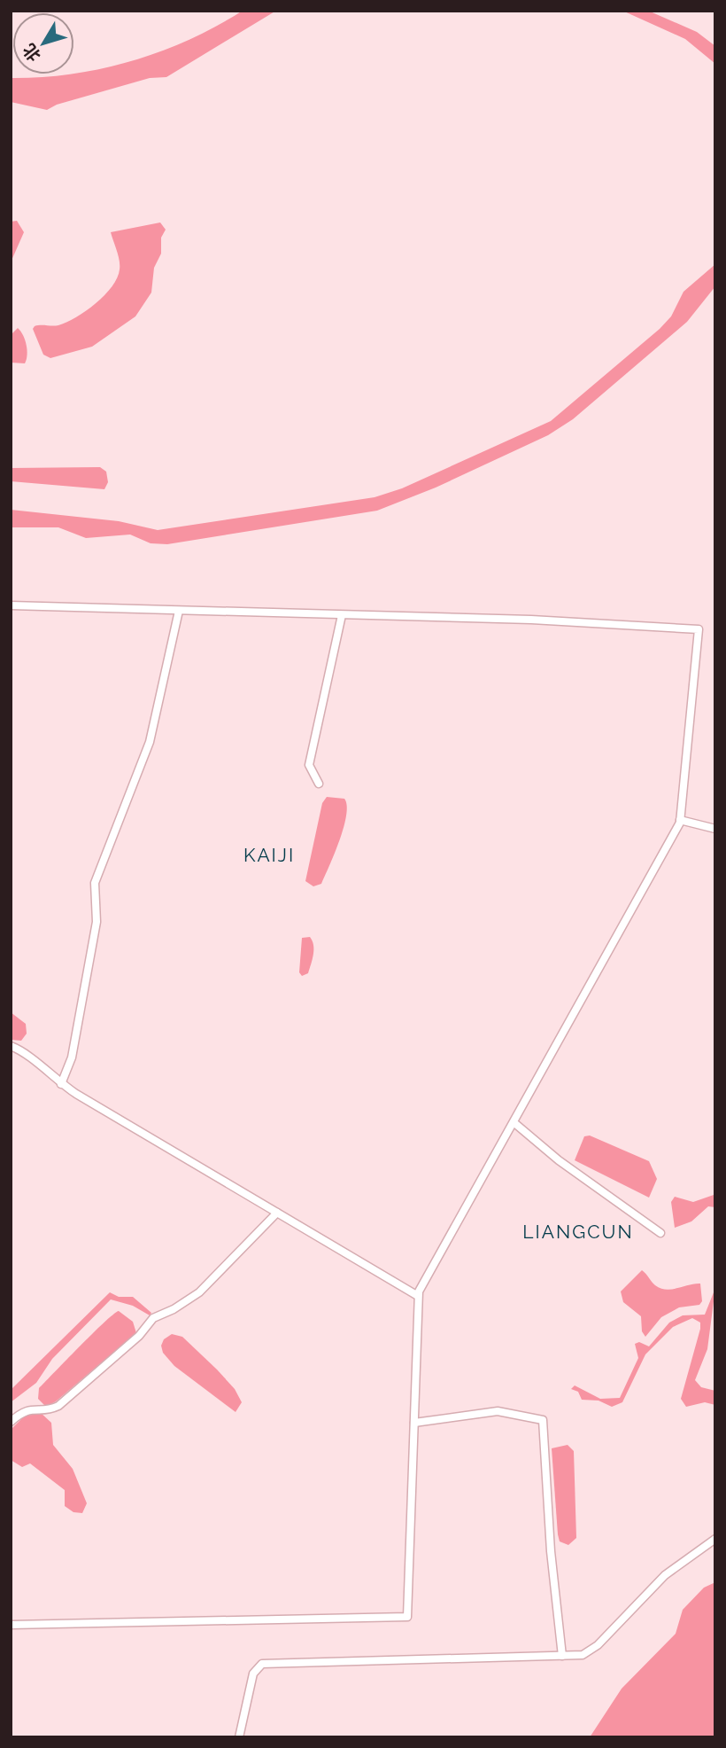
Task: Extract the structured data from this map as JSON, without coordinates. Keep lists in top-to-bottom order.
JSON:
{
  "districts": ["KAIJI", "LIANGCUN"],
  "north": "bottom left"
}
